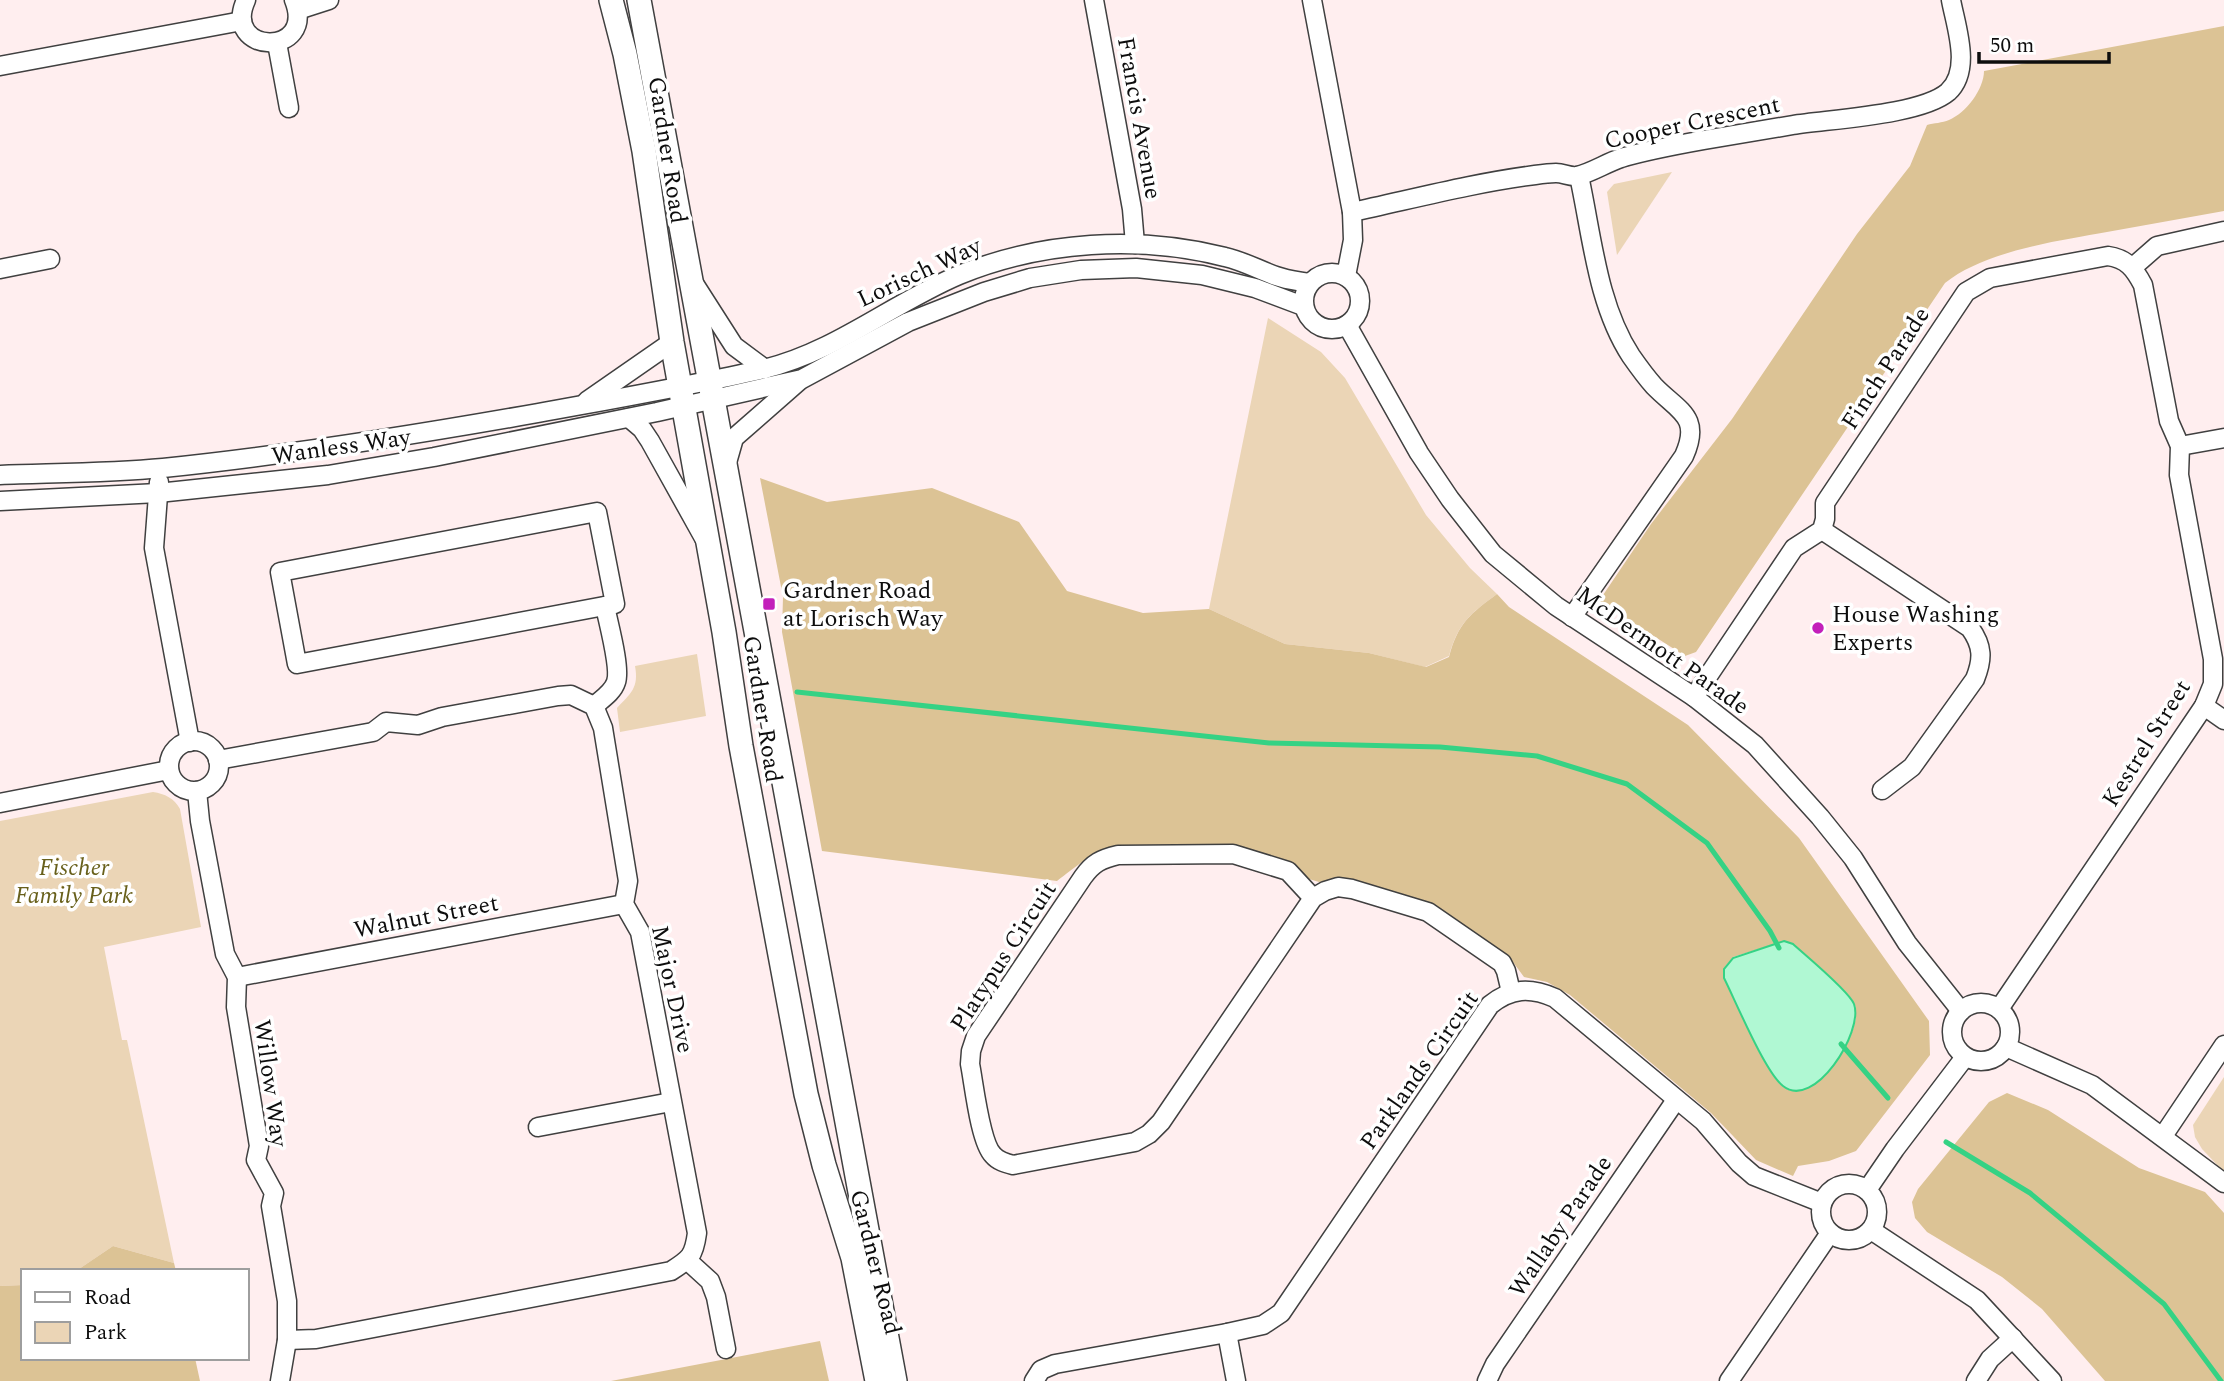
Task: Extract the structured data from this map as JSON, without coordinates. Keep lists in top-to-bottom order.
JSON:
{
  "streets": {
    "street": [
      "Francis Avenue",
      "Cooper Crescent",
      "Gardner Road",
      "Lorisch Way",
      "Finch Parade",
      "Wanless Way",
      "McDermott Parade",
      "Kestrel Street",
      "Walnut Street",
      "Platypus Circuit",
      "Major Drive",
      "Parklands Circuit",
      "Willow Way",
      "Wallaby Parade"
    ]
  },
  "crossings": [
    ["Francis Avenue", "Lorisch Way"],
    ["Gardner Road", "Lorisch Way"],
    ["Gardner Road", "Wanless Way"],
    ["Lorisch Way", "Wanless Way"],
    ["Lorisch Way", "McDermott Parade"],
    ["Finch Parade", "Kestrel Street"],
    ["McDermott Parade", "Kestrel Street"],
    ["Walnut Street", "Major Drive"],
    ["Walnut Street", "Willow Way"],
    ["Parklands Circuit", "Wallaby Parade"]
  ],
  "parks": ["Fischer Family Park"],
  "places": {
    "transit": ["Gardner Road at Lorisch Way"],
    "other": ["House Washing Experts"]
  },
  "legend": ["Road", "Park"],
  "scale_bar": "50 m"
}
